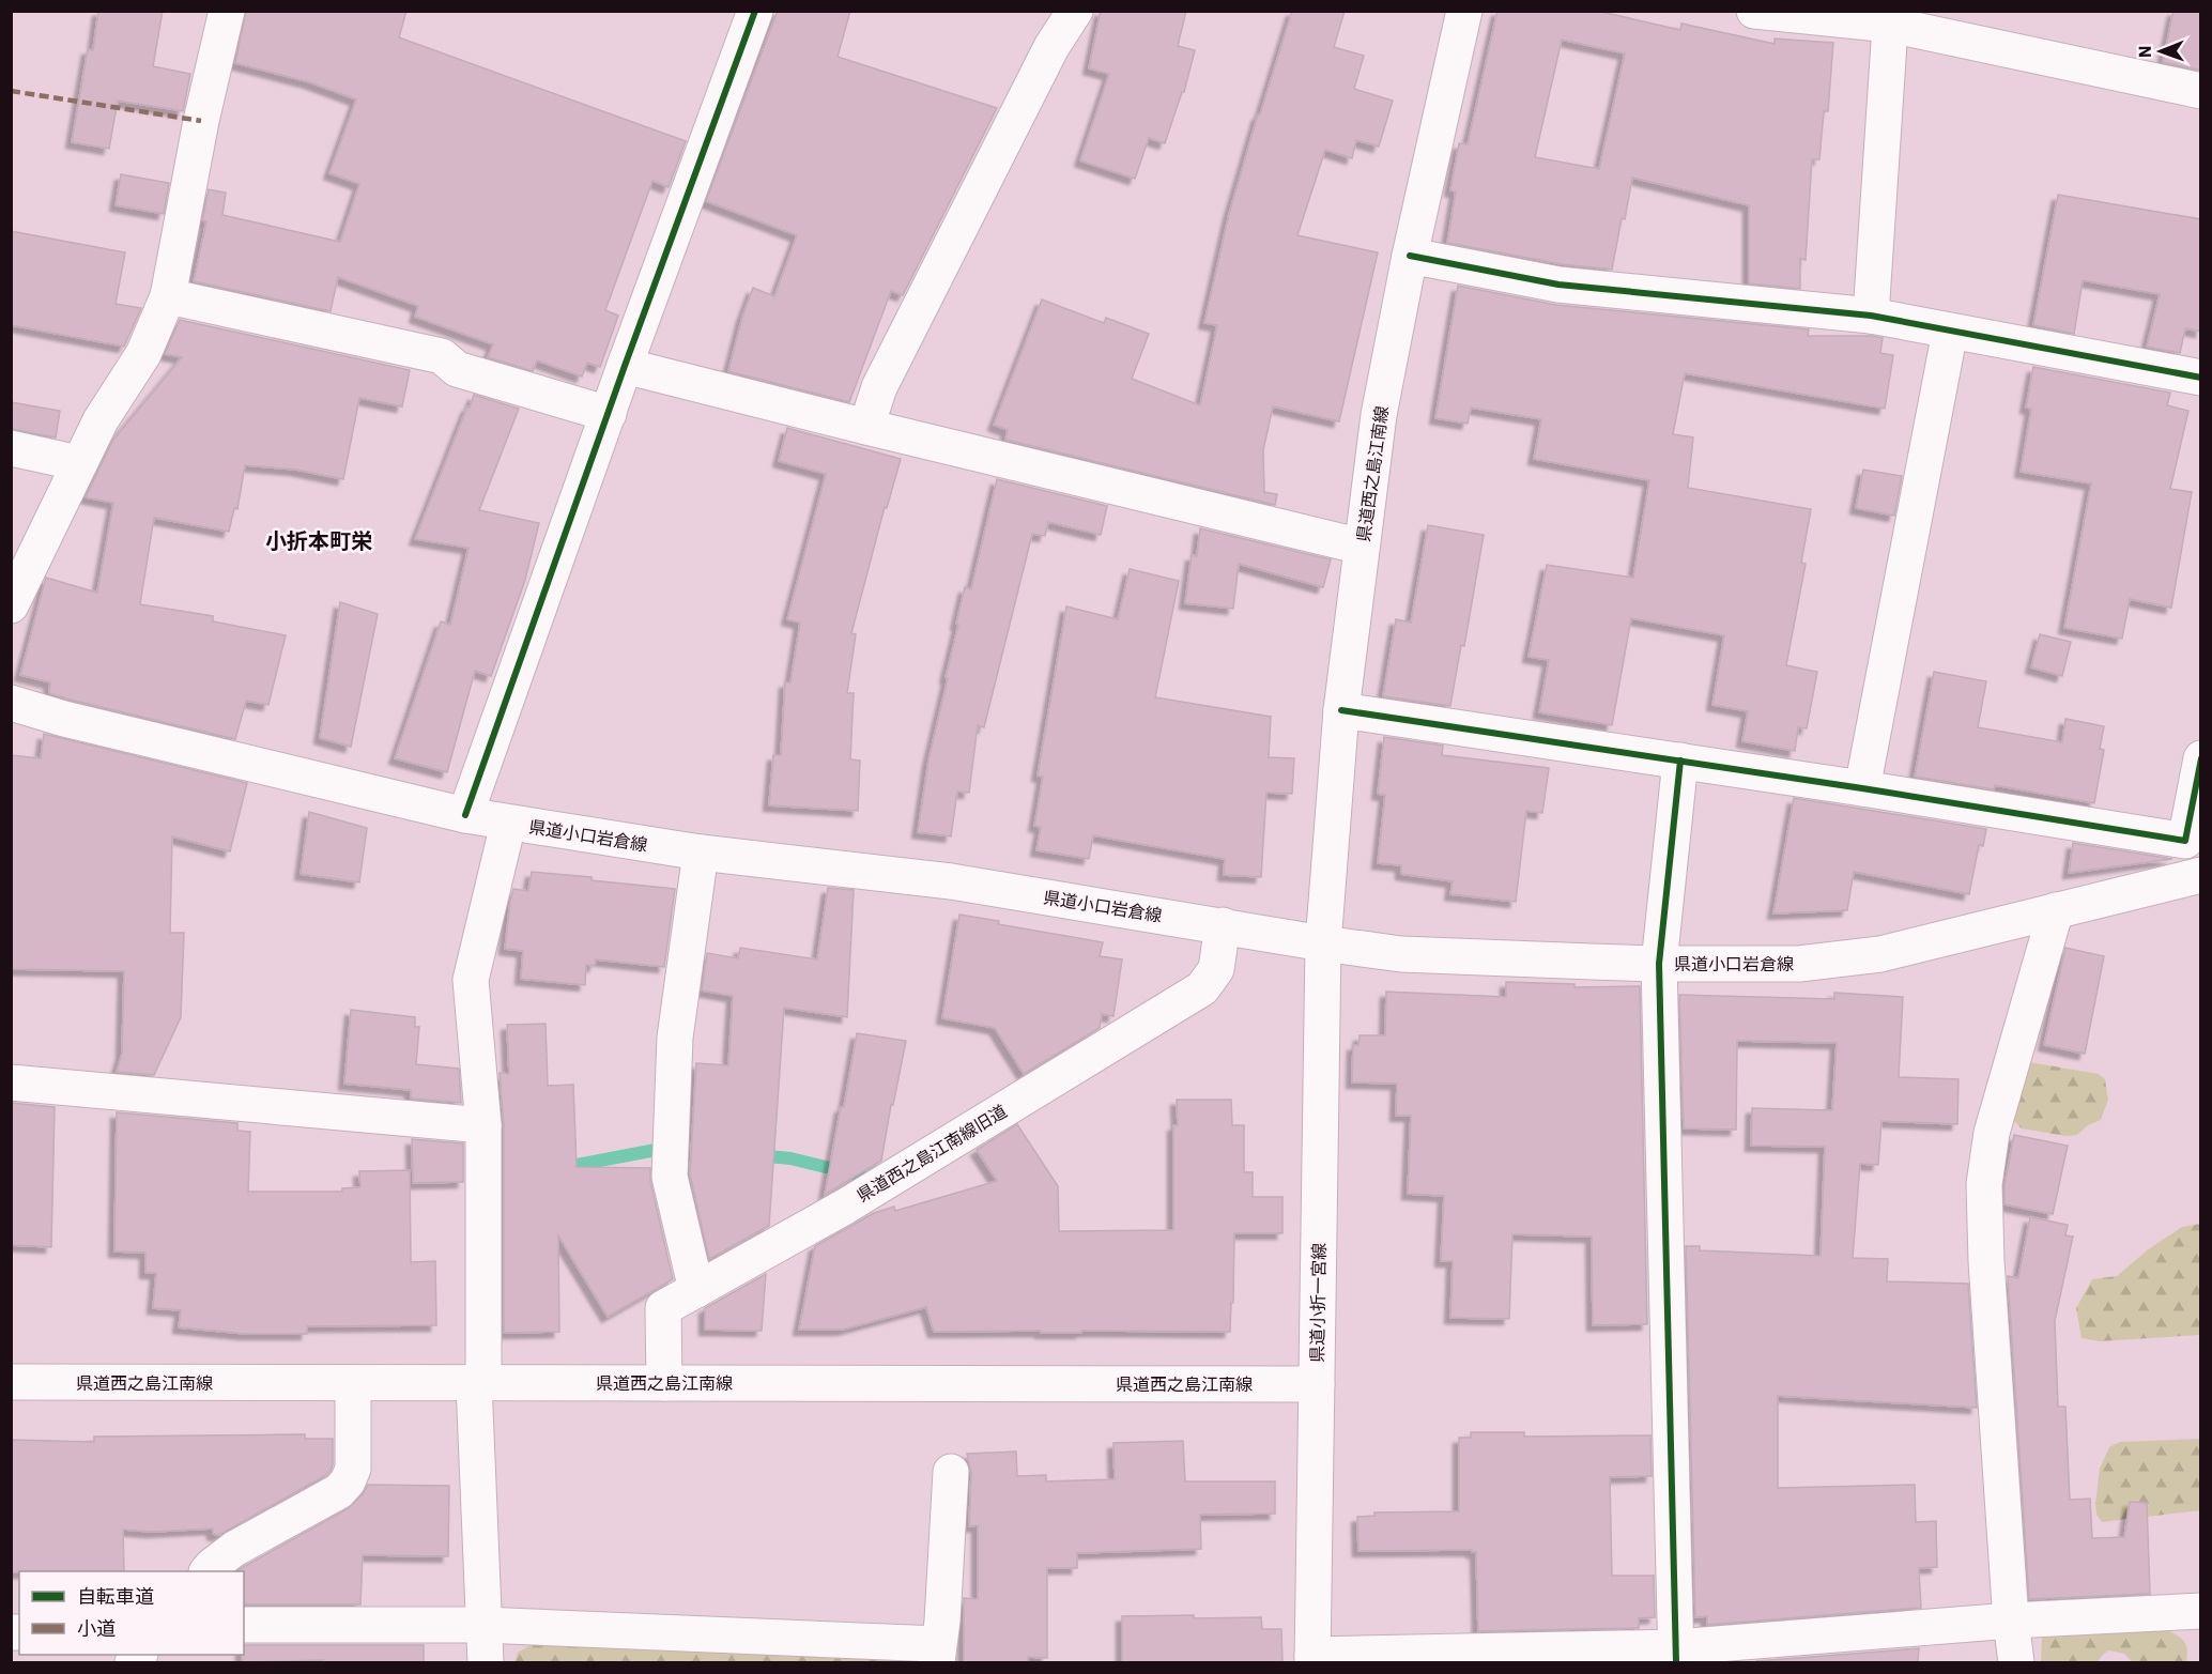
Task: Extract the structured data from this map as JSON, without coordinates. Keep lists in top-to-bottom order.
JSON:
{
  "streets": {
    "street": [
      "県道西之島江南線",
      "県道小口岩倉線",
      "県道西之島江南線旧道",
      "県道小折一宮線"
    ]
  },
  "crossings": [
    ["県道西之島江南線", "県道小口岩倉線"],
    ["県道西之島江南線", "県道西之島江南線旧道"],
    ["県道西之島江南線", "県道小折一宮線"],
    ["県道小口岩倉線", "県道西之島江南線旧道"],
    ["県道小口岩倉線", "県道小折一宮線"]
  ],
  "districts": ["小折本町栄"],
  "legend": ["自転車道", "小道"],
  "north": "left"
}
